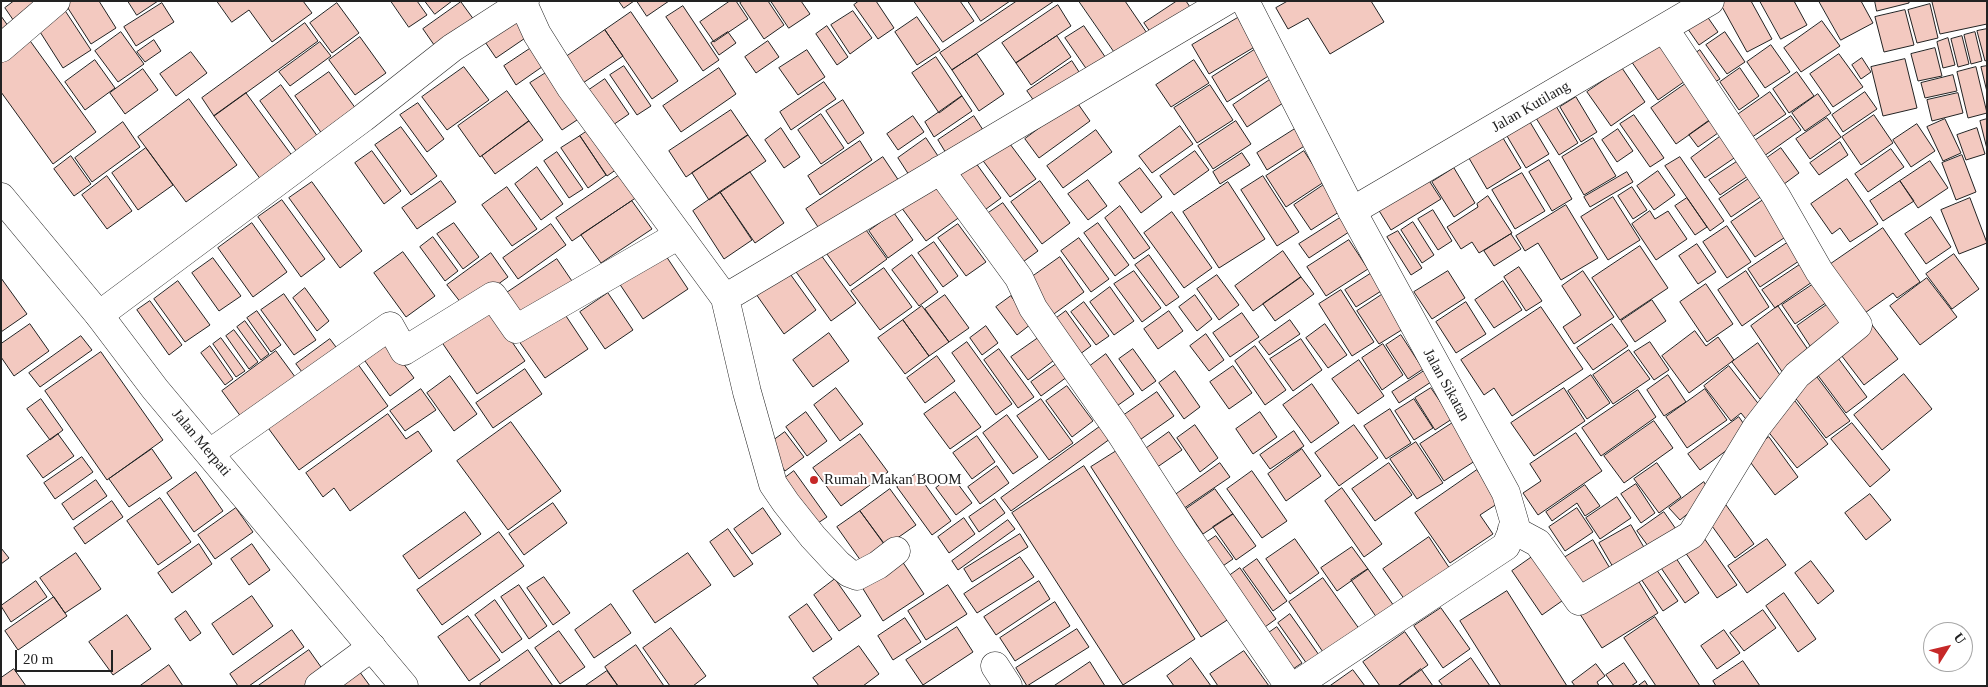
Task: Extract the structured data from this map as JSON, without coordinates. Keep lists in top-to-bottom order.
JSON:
{
  "streets": {
    "street": ["Jalan Kutilang", "Jalan Sikatan", "Jalan Merpati"]
  },
  "crossings": [
    ["Jalan Kutilang", "Jalan Sikatan"]
  ],
  "places": ["Rumah Makan BOOM"],
  "scale_bar": "20 m",
  "north": "top right"
}
